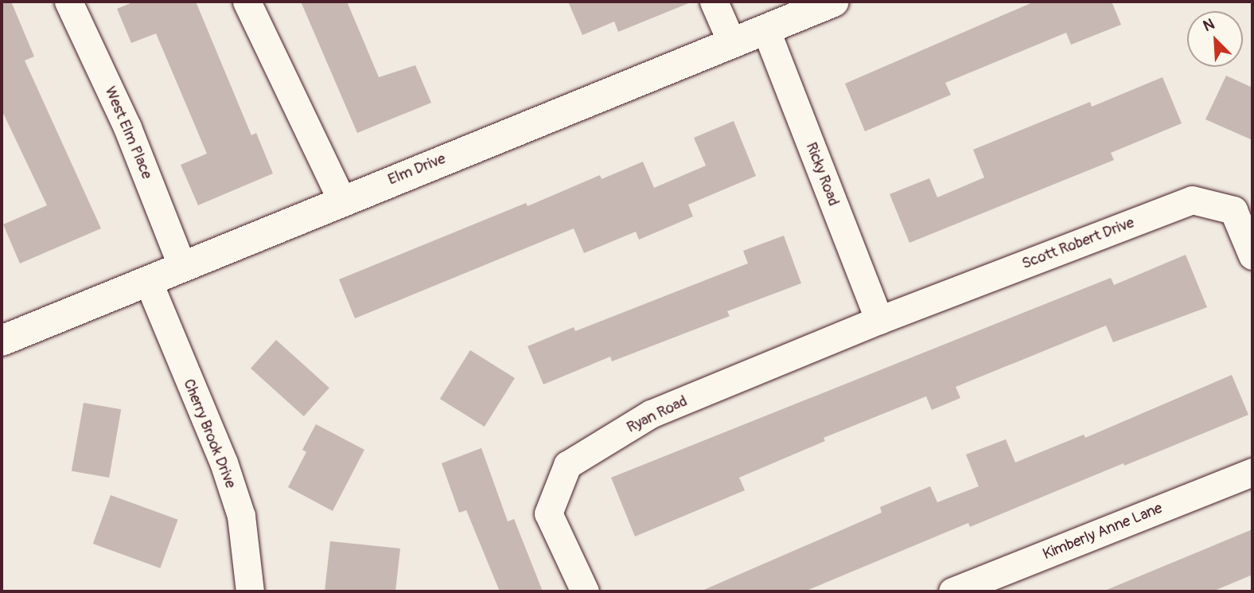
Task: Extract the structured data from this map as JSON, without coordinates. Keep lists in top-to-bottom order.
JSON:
{
  "streets": {
    "street": [
      "West Elm Place",
      "Elm Drive",
      "Ricky Road",
      "Scott Robert Drive",
      "Ryan Road",
      "Cherry Brook Drive",
      "Kimberly Anne Lane"
    ]
  },
  "crossings": [
    ["West Elm Place", "Elm Drive"],
    ["Elm Drive", "Ricky Road"],
    ["Elm Drive", "Cherry Brook Drive"],
    ["Ricky Road", "Scott Robert Drive"],
    ["Ricky Road", "Ryan Road"],
    ["Scott Robert Drive", "Ryan Road"]
  ],
  "north": "top left"
}
